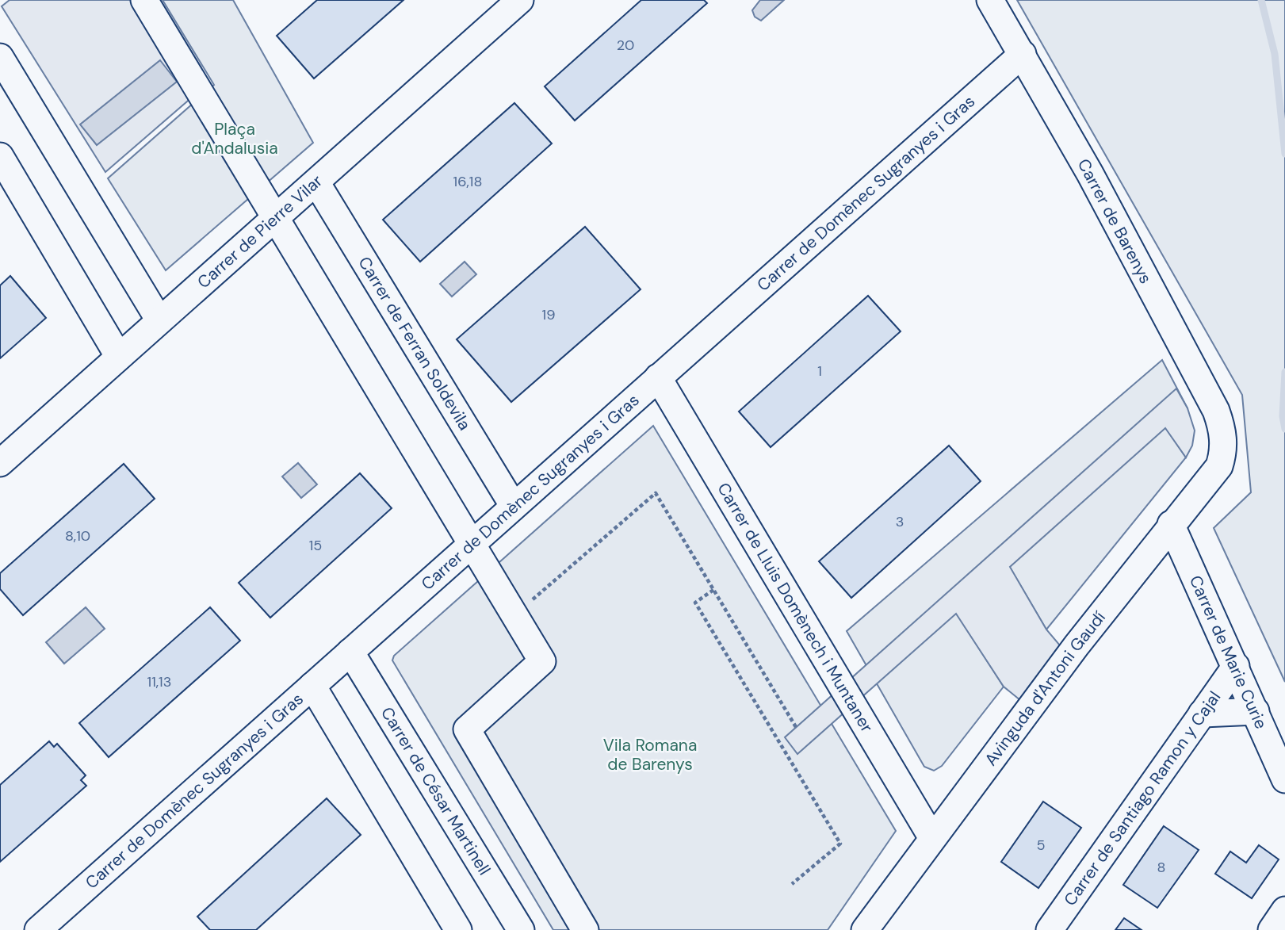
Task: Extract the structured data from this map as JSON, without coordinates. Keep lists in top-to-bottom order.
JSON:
{
  "streets": {
    "street": [
      "Carrer de Domènec Sugranyes i Gras",
      "Carrer de Barenys",
      "Carrer de Pierre Vilar",
      "Carrer de Ferran Soldevila",
      "Carrer de Lluis Domènech i Muntaner",
      "Carrer de Marie Curie",
      "Avinguda d'Antoni Gaudí",
      "Carrer de César Martinell",
      "Carrer de Santiago Ramon y Cajal"
    ]
  },
  "crossings": [
    ["Carrer de Domènec Sugranyes i Gras", "Carrer de Barenys"],
    ["Carrer de Domènec Sugranyes i Gras", "Carrer de Ferran Soldevila"],
    ["Carrer de Domènec Sugranyes i Gras", "Carrer de Lluis Domènech i Muntaner"],
    ["Carrer de Domènec Sugranyes i Gras", "Carrer de César Martinell"],
    ["Carrer de Barenys", "Avinguda d'Antoni Gaudí"],
    ["Carrer de Pierre Vilar", "Carrer de Ferran Soldevila"],
    ["Carrer de Lluis Domènech i Muntaner", "Avinguda d'Antoni Gaudí"],
    ["Carrer de Marie Curie", "Avinguda d'Antoni Gaudí"],
    ["Carrer de Marie Curie", "Carrer de Santiago Ramon y Cajal"]
  ],
  "parks": ["Plaça d'Andalusia", "Vila Romana de Barenys"],
  "house_numbers": [
    "20",
    "16,18",
    "19",
    "1",
    "3",
    "8,10",
    "15",
    "11,13",
    "5",
    "8"
  ]
}
